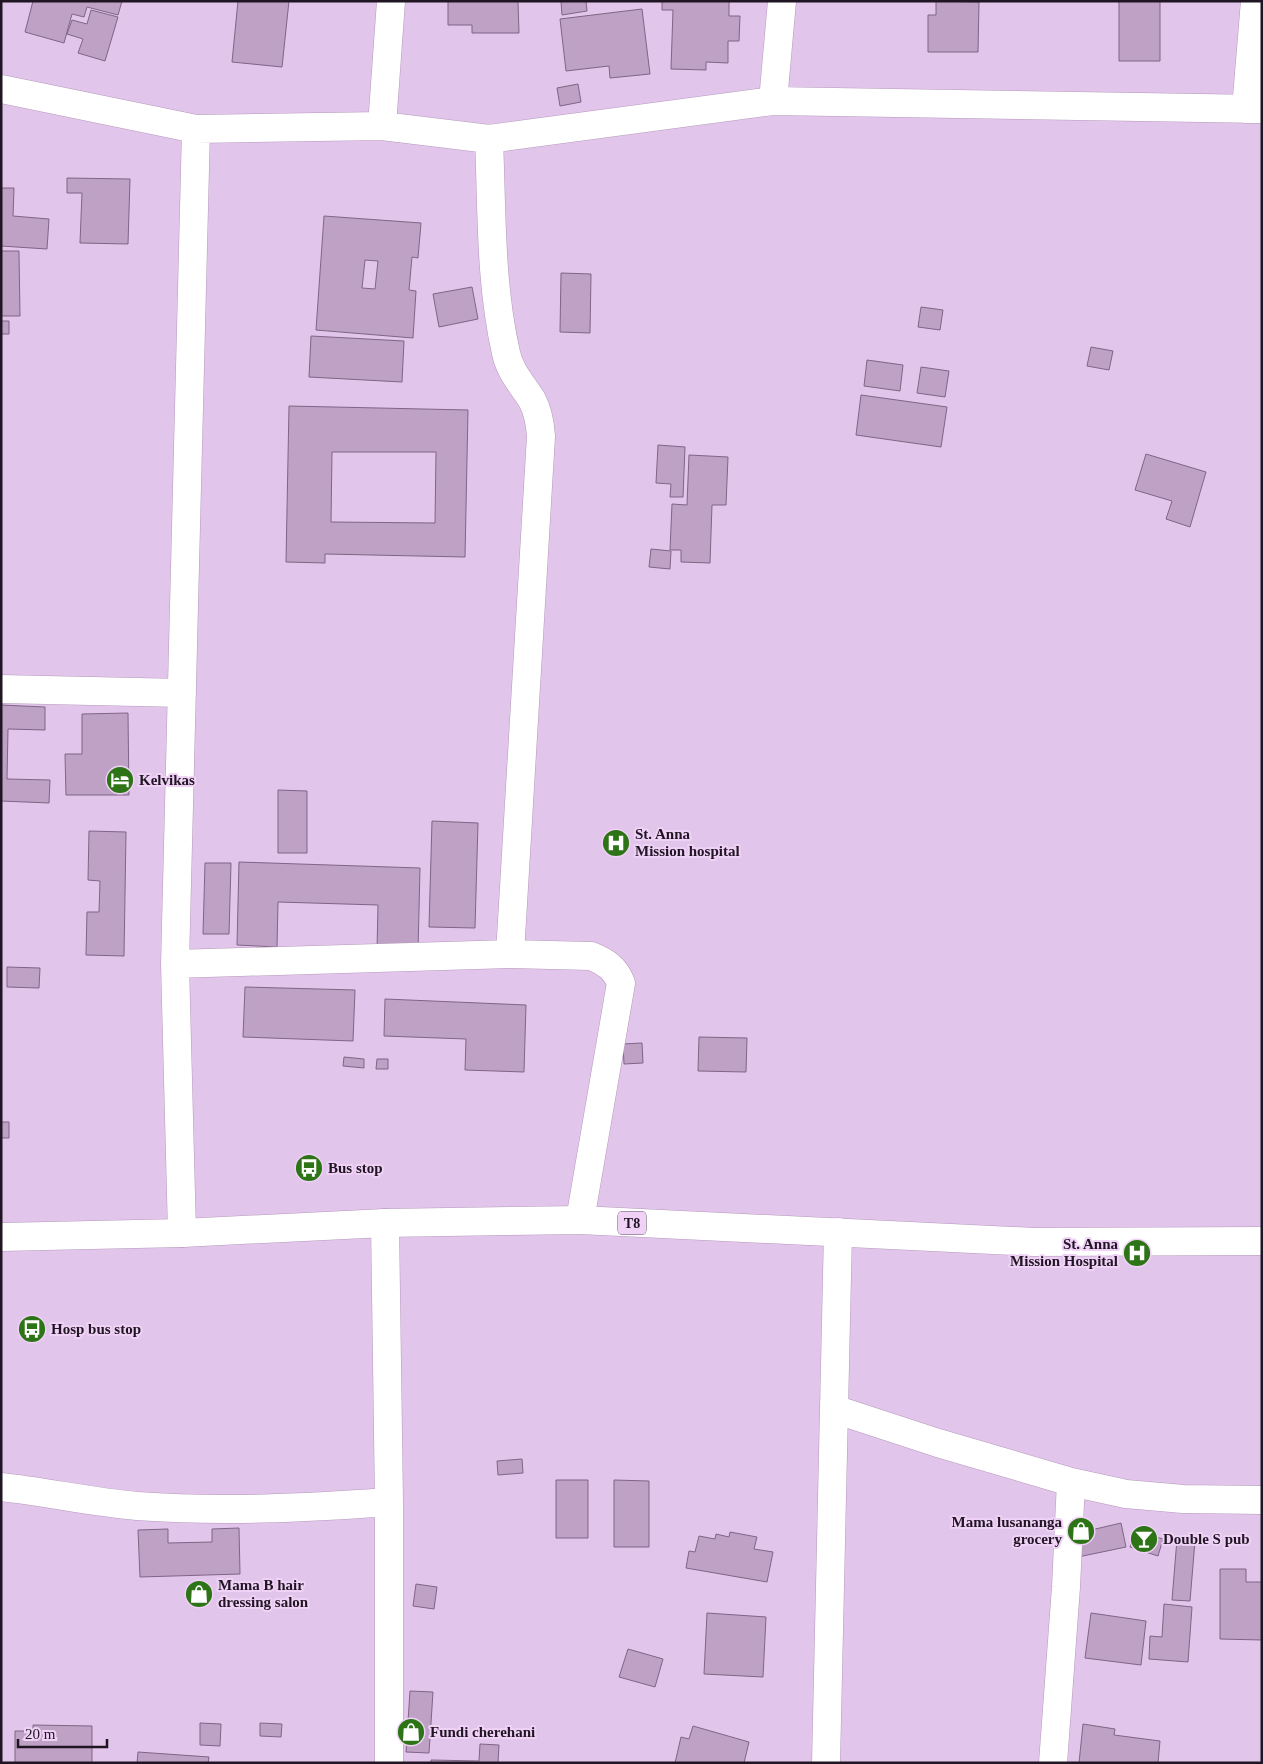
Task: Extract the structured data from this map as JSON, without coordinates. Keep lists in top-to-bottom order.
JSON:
{
  "streets": {
    "main road": ["T8"]
  },
  "places": {
    "hotel": ["Kelvikas"],
    "hospital": ["St. Anna Mission hospital", "St. Anna Mission Hospital"],
    "bus stop": ["Bus stop", "Hosp bus stop"],
    "shop": ["Mama lusananga grocery", "Mama B hair dressing salon", "Fundi cherehani"],
    "bar": ["Double S pub"]
  },
  "scale_bar": "20 m"
}
